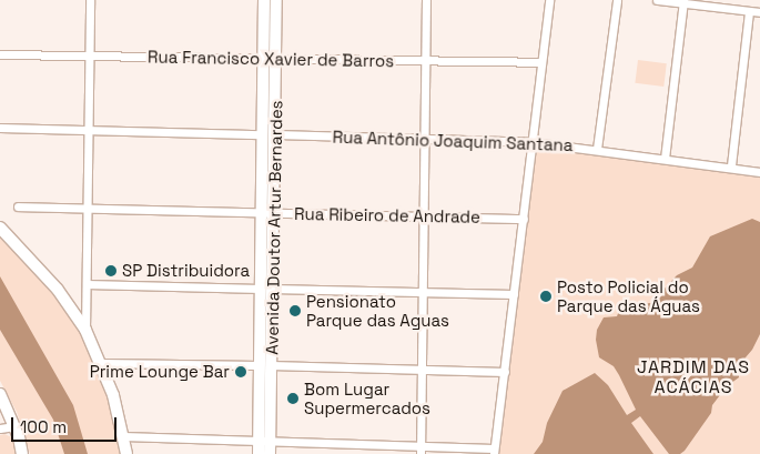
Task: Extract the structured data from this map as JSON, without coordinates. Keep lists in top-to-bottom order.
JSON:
{
  "streets": {
    "main road": ["Avenida Doutor Artur Bernardes"],
    "street": ["Rua Francisco Xavier de Barros", "Rua Antônio Joaquim Santana", "Rua Ribeiro de Andrade"]
  },
  "crossings": [
    ["Rua Francisco Xavier de Barros", "Avenida Doutor Artur Bernardes"],
    ["Rua Antônio Joaquim Santana", "Avenida Doutor Artur Bernardes"],
    ["Rua Ribeiro de Andrade", "Avenida Doutor Artur Bernardes"]
  ],
  "districts": ["JARDIM DAS ACÁCIAS"],
  "places": [
    "SP Distribuidora",
    "Posto Policial do Parque das Águas",
    "Pensionato Parque das Aguas",
    "Prime Lounge Bar",
    "Bom Lugar Supermercados"
  ],
  "scale_bar": "100 m"
}
